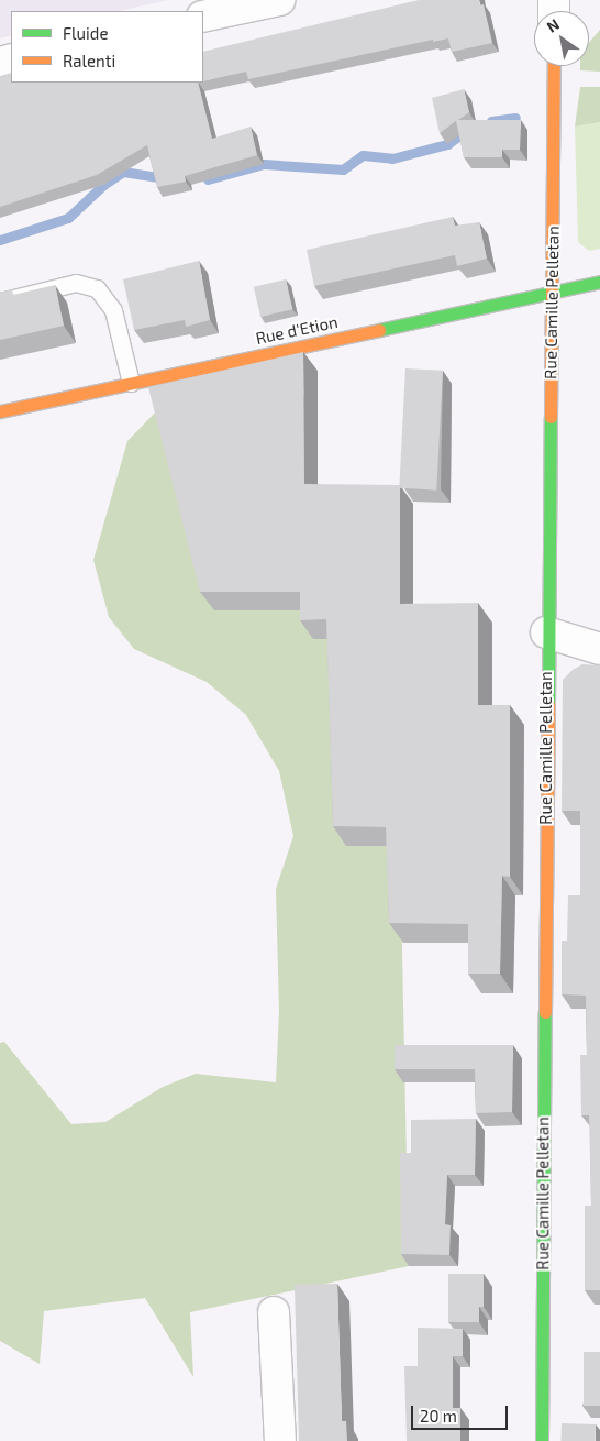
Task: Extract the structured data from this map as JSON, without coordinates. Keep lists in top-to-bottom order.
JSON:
{
  "streets": {
    "street": ["Rue Camille Pelletan", "Rue d'Etion"]
  },
  "crossings": [
    ["Rue Camille Pelletan", "Rue d'Etion"]
  ],
  "legend": ["Fluide", "Ralenti"],
  "scale_bar": "20 m",
  "north": "top left"
}
